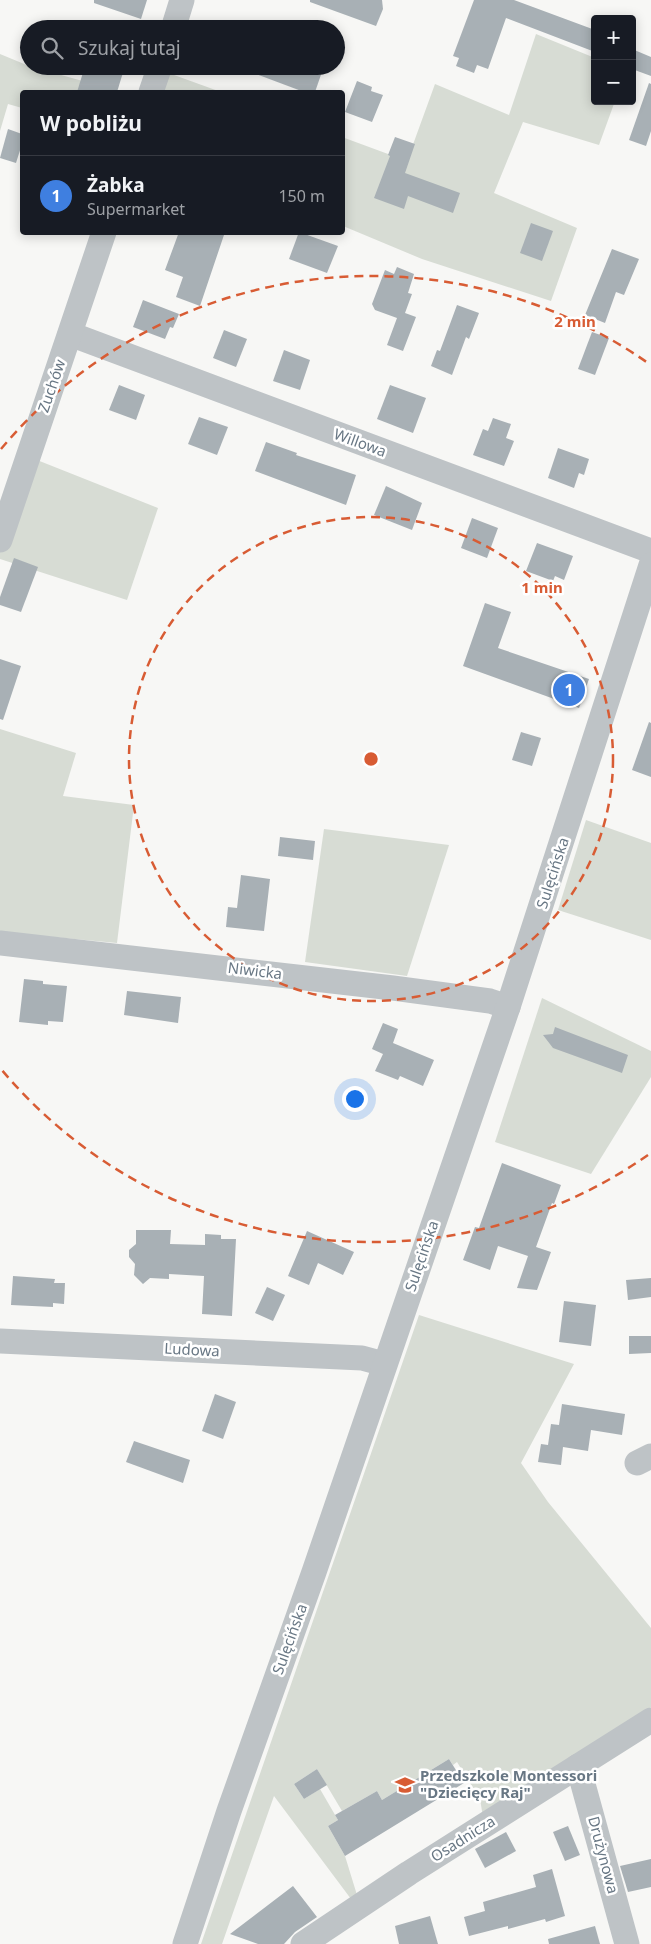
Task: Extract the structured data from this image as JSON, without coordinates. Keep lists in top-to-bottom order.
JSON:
{
  "streets": {
    "street": [
      "Zuchów",
      "Willowa",
      "Sulęcińska",
      "Niwicka",
      "Ludowa",
      "Osadnicza",
      "Drużynowa"
    ]
  },
  "crossings": [
    ["Zuchów", "Willowa"],
    ["Sulęcińska", "Niwicka"],
    ["Sulęcińska", "Ludowa"],
    ["Osadnicza", "Drużynowa"]
  ],
  "places": {
    "school or university": ["Przedszkole Montessori \"Dziecięcy Raj\""]
  },
  "page": {
    "map_buttons": ["+", "−"],
    "search": "Szukaj tutaj",
    "heading": "W pobliżu",
    "list": [
      {
        "mark": "1",
        "name": "Żabka",
        "note": "Supermarket",
        "value": "150 m"
      }
    ],
    "pins": "1"
  },
  "rings": ["2 min", "1 min"]
}
